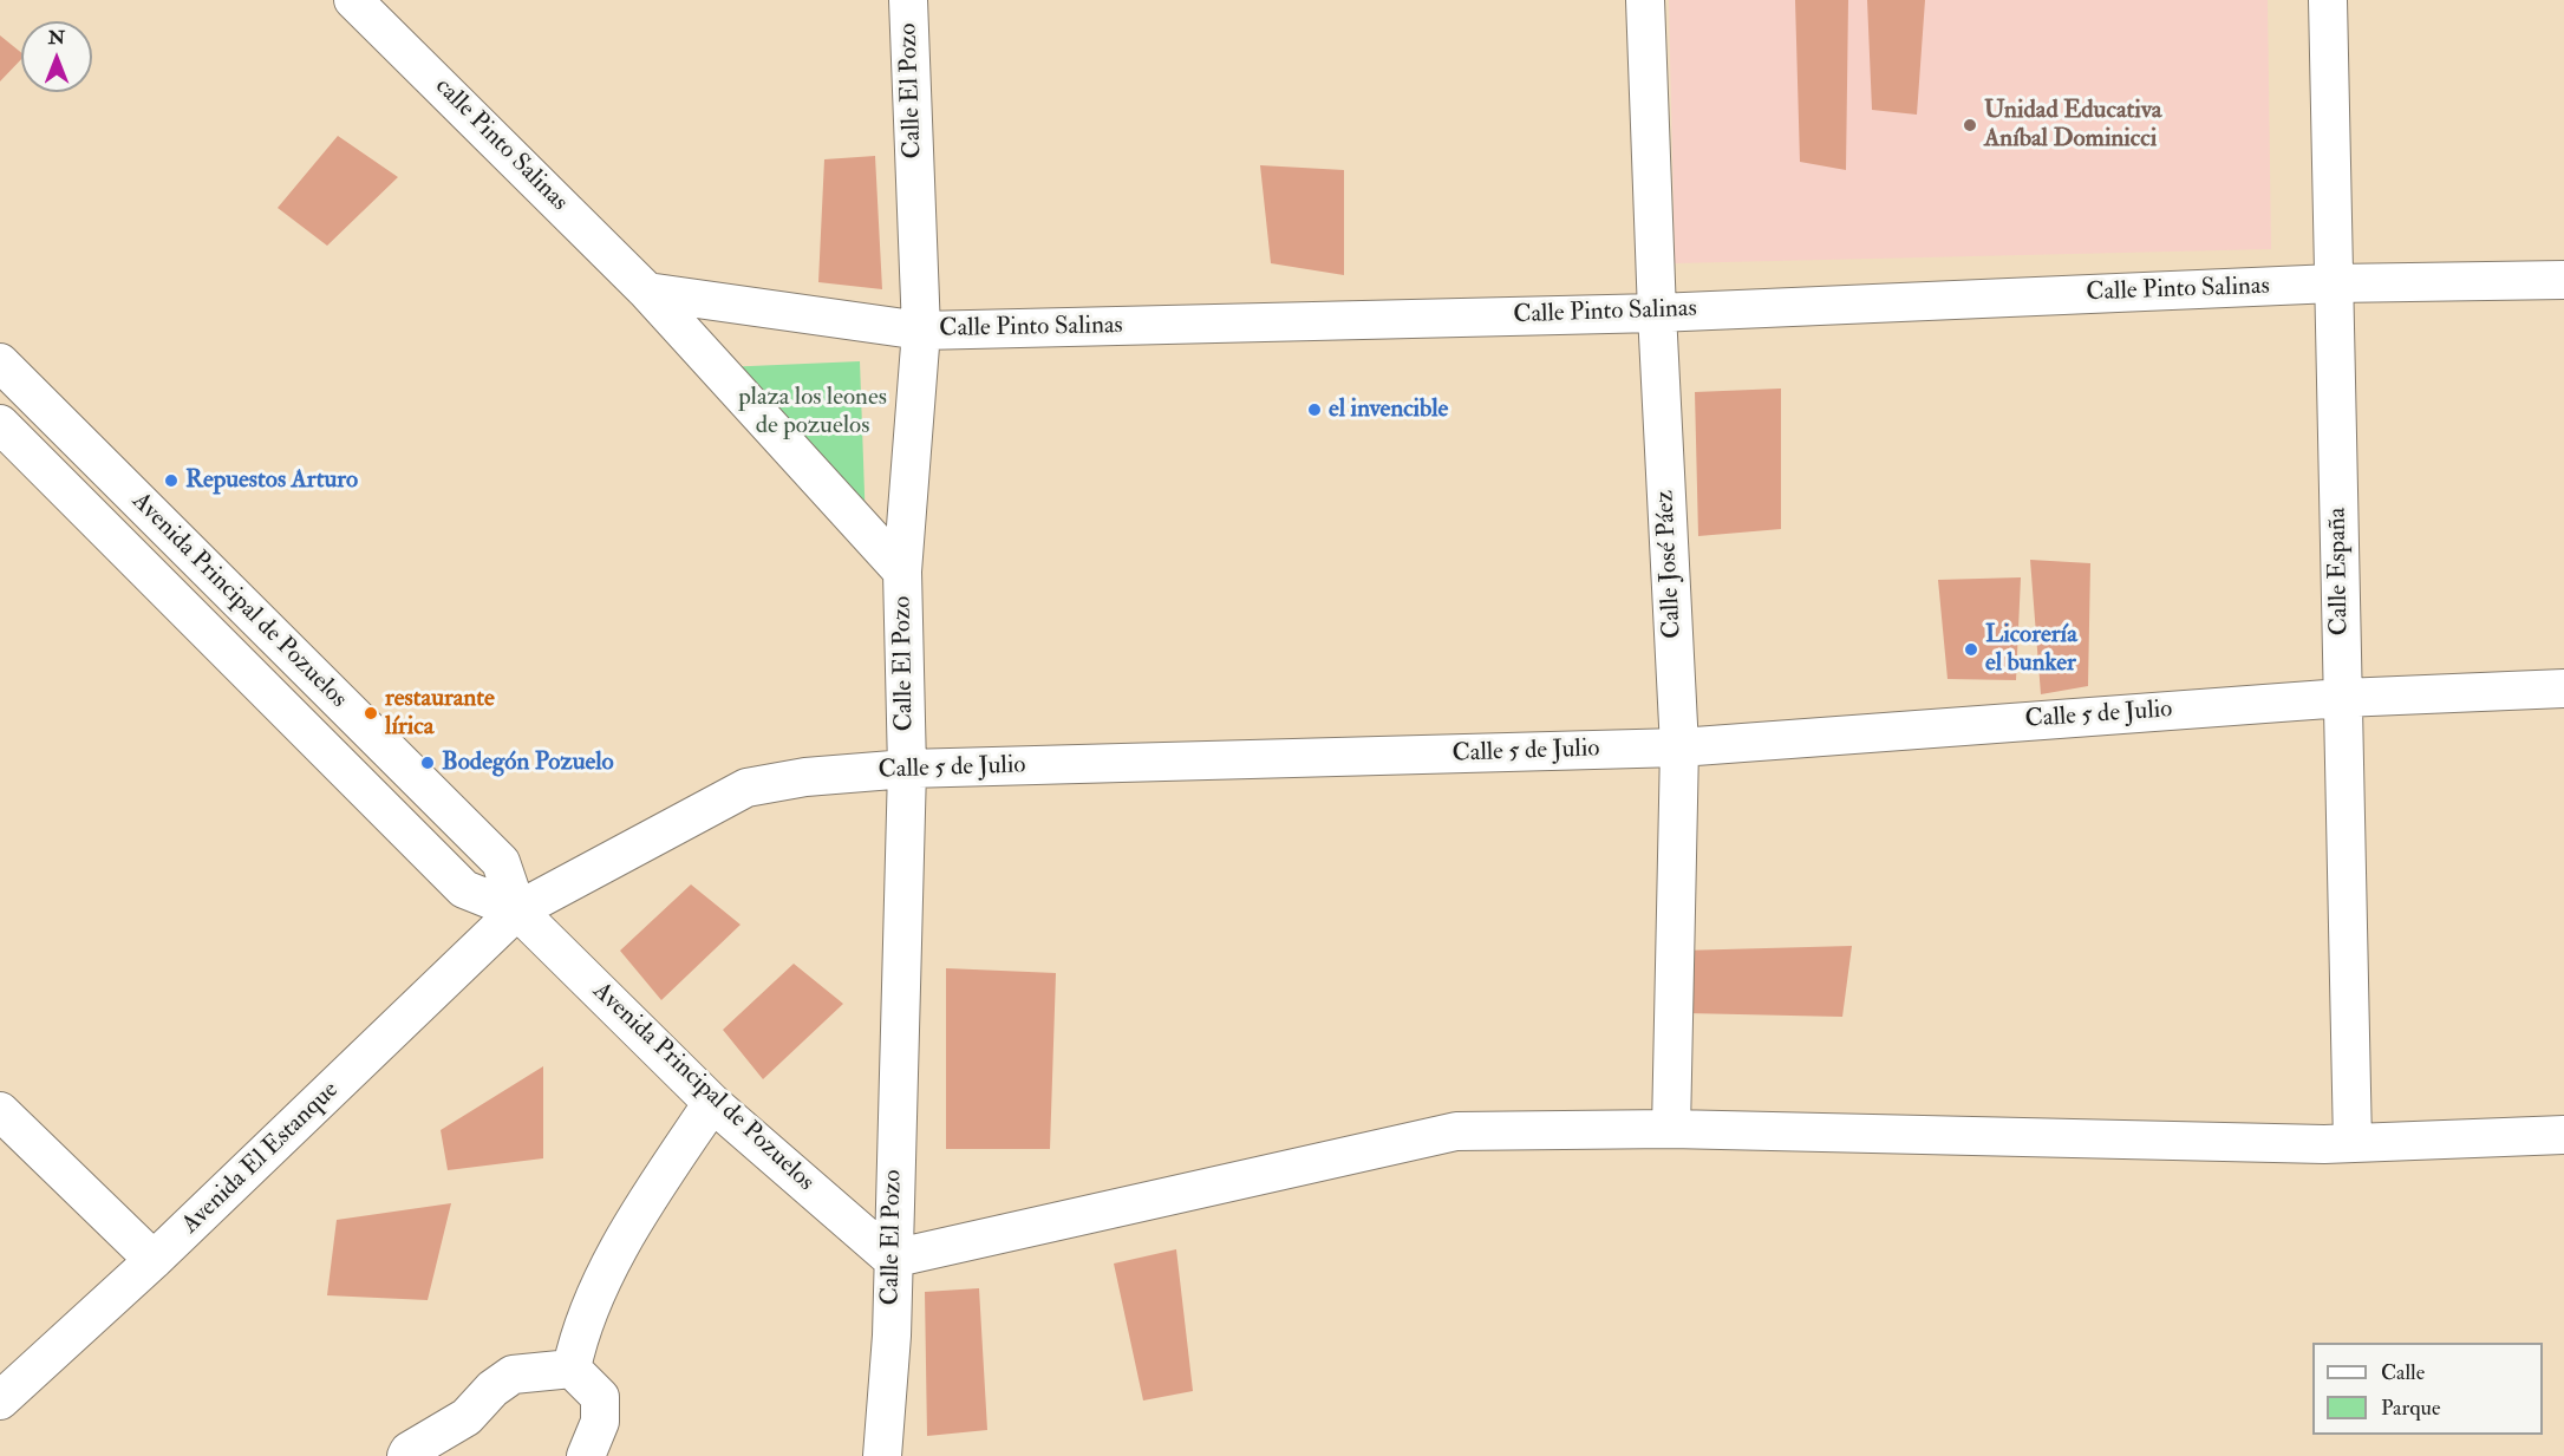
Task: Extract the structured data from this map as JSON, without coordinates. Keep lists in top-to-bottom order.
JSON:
{
  "streets": {
    "street": [
      "Calle El Pozo",
      "calle Pinto Salinas",
      "Calle Pinto Salinas",
      "Calle José Páez",
      "Calle España",
      "Avenida Principal de Pozuelos",
      "Calle 5 de Julio",
      "Avenida El Estanque"
    ]
  },
  "crossings": [
    ["Calle El Pozo", "calle Pinto Salinas"],
    ["Calle El Pozo", "Calle Pinto Salinas"],
    ["Calle El Pozo", "Avenida Principal de Pozuelos"],
    ["Calle El Pozo", "Calle 5 de Julio"],
    ["calle Pinto Salinas", "Calle Pinto Salinas"],
    ["Calle Pinto Salinas", "Calle José Páez"],
    ["Calle Pinto Salinas", "Calle España"],
    ["Calle José Páez", "Calle 5 de Julio"],
    ["Calle España", "Calle 5 de Julio"],
    ["Avenida Principal de Pozuelos", "Calle 5 de Julio"],
    ["Avenida Principal de Pozuelos", "Avenida El Estanque"],
    ["Calle 5 de Julio", "Avenida El Estanque"]
  ],
  "parks": ["plaza los leones de pozuelos"],
  "places": [
    "Unidad Educativa Aníbal Dominicci",
    "el invencible",
    "Repuestos Arturo",
    "Licorería el bunker",
    "restaurante lírica",
    "Bodegón Pozuelo"
  ],
  "legend": ["Calle", "Parque"],
  "north": "top"
}
